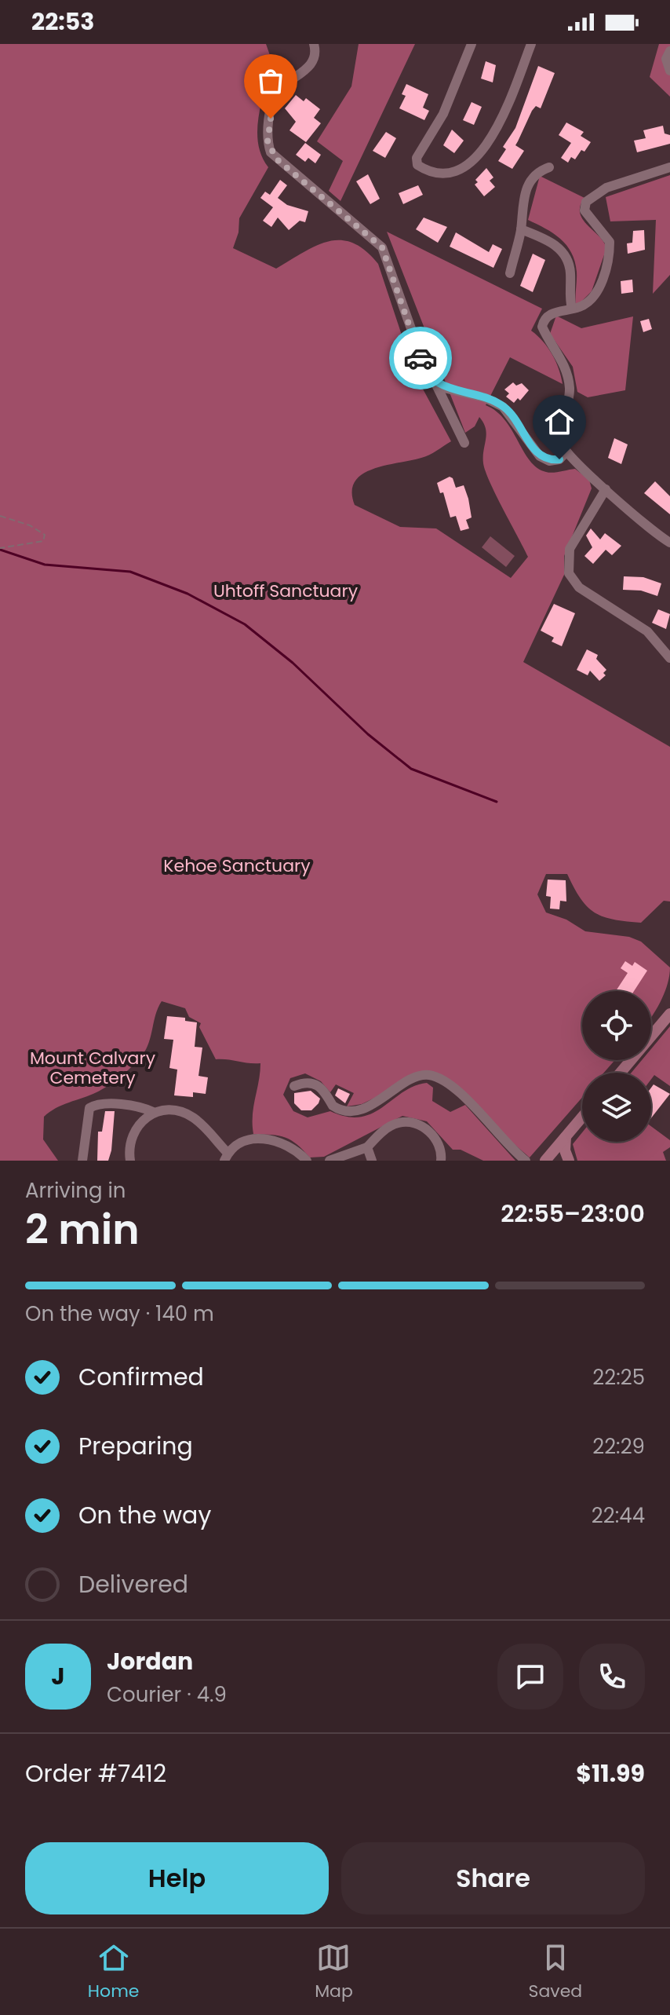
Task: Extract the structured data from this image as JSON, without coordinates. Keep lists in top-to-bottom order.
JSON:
{
  "parks": ["Uhtoff Sanctuary", "Kehoe Sanctuary", "Mount Calvary Cemetery"],
  "page": {
    "status": "22:53",
    "heading": ["2 min", "Arriving in", "22:55–23:00"],
    "panel": [
      "Jordan",
      "Courier · 4.9",
      "Order #7412",
      "$11.99"
    ],
    "bar": "On the way · 140 m",
    "list": [
      ["Confirmed", "22:25"],
      ["Preparing", "22:29"],
      ["On the way", "22:44"],
      "Delivered"
    ],
    "round": "J",
    "buttons": ["Help", "Share"],
    "tabs": ["Home", "Map", "Saved"]
  }
}
